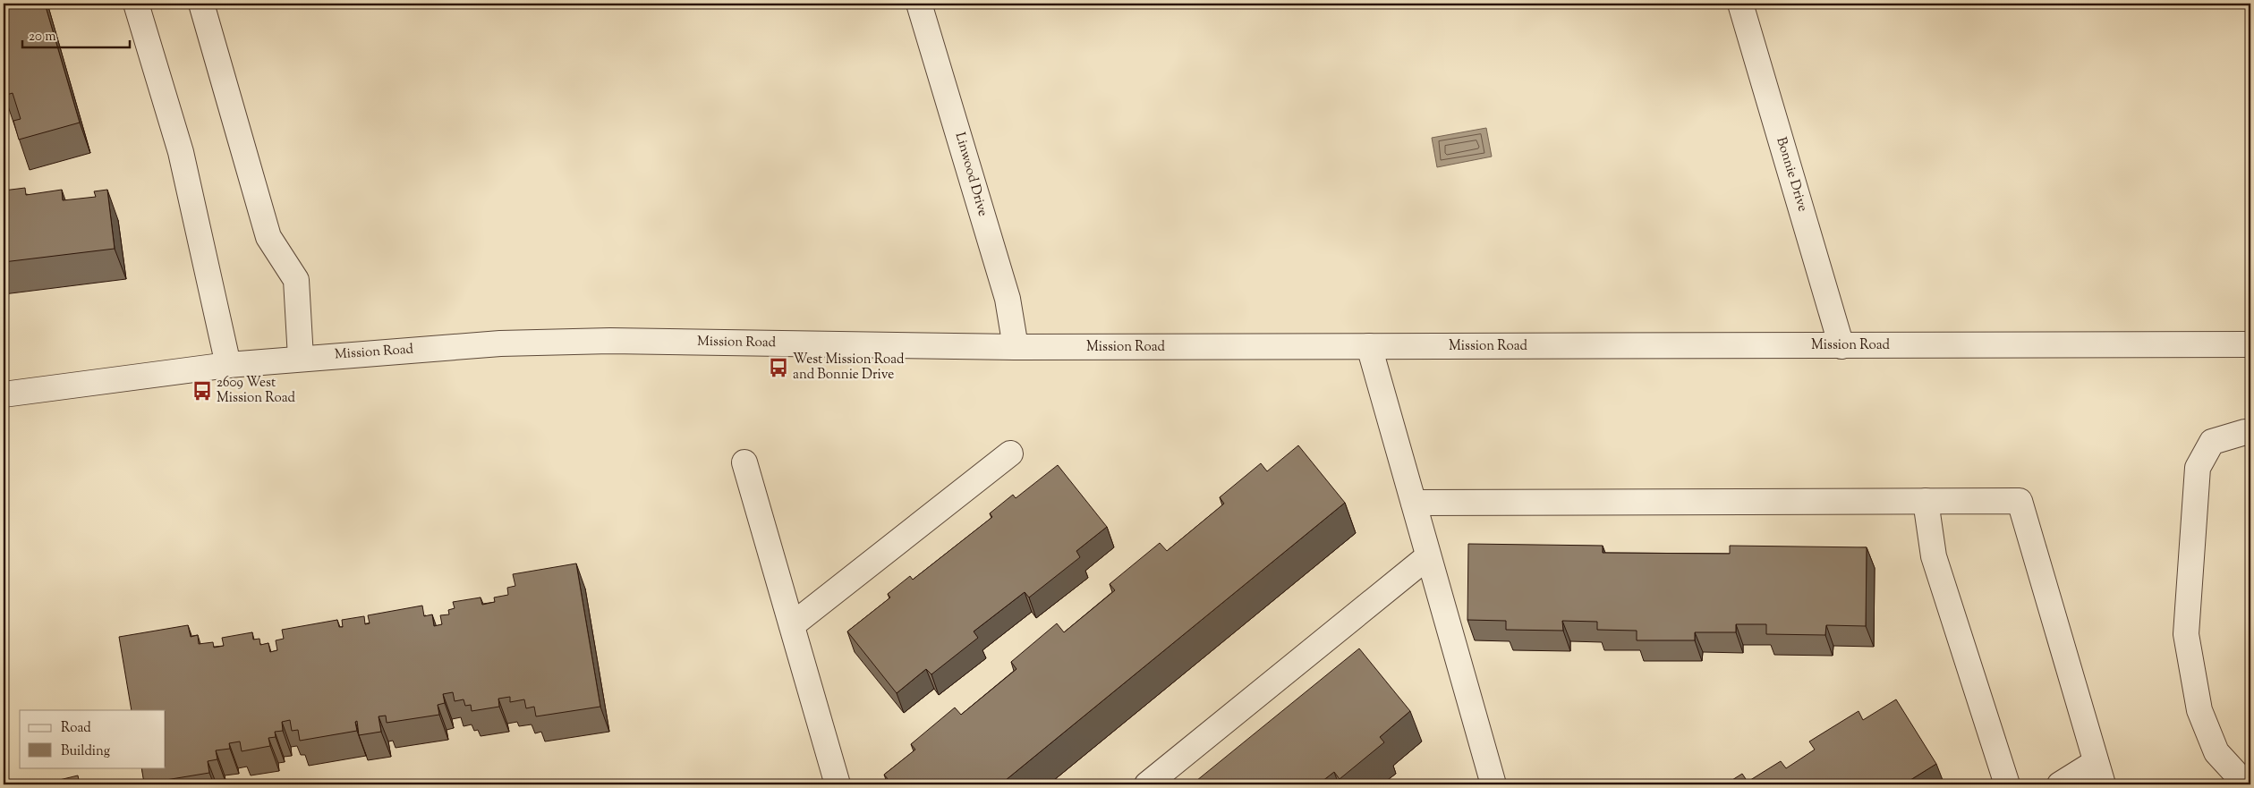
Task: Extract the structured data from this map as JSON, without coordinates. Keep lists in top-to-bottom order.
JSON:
{
  "streets": {
    "street": ["Linwood Drive", "Bonnie Drive", "Mission Road"]
  },
  "crossings": [
    ["Linwood Drive", "Mission Road"],
    ["Bonnie Drive", "Mission Road"]
  ],
  "places": {
    "bus stop": ["West Mission Road and Bonnie Drive", "2609 West Mission Road"]
  },
  "legend": ["Road", "Building"],
  "scale_bar": "20 m"
}
